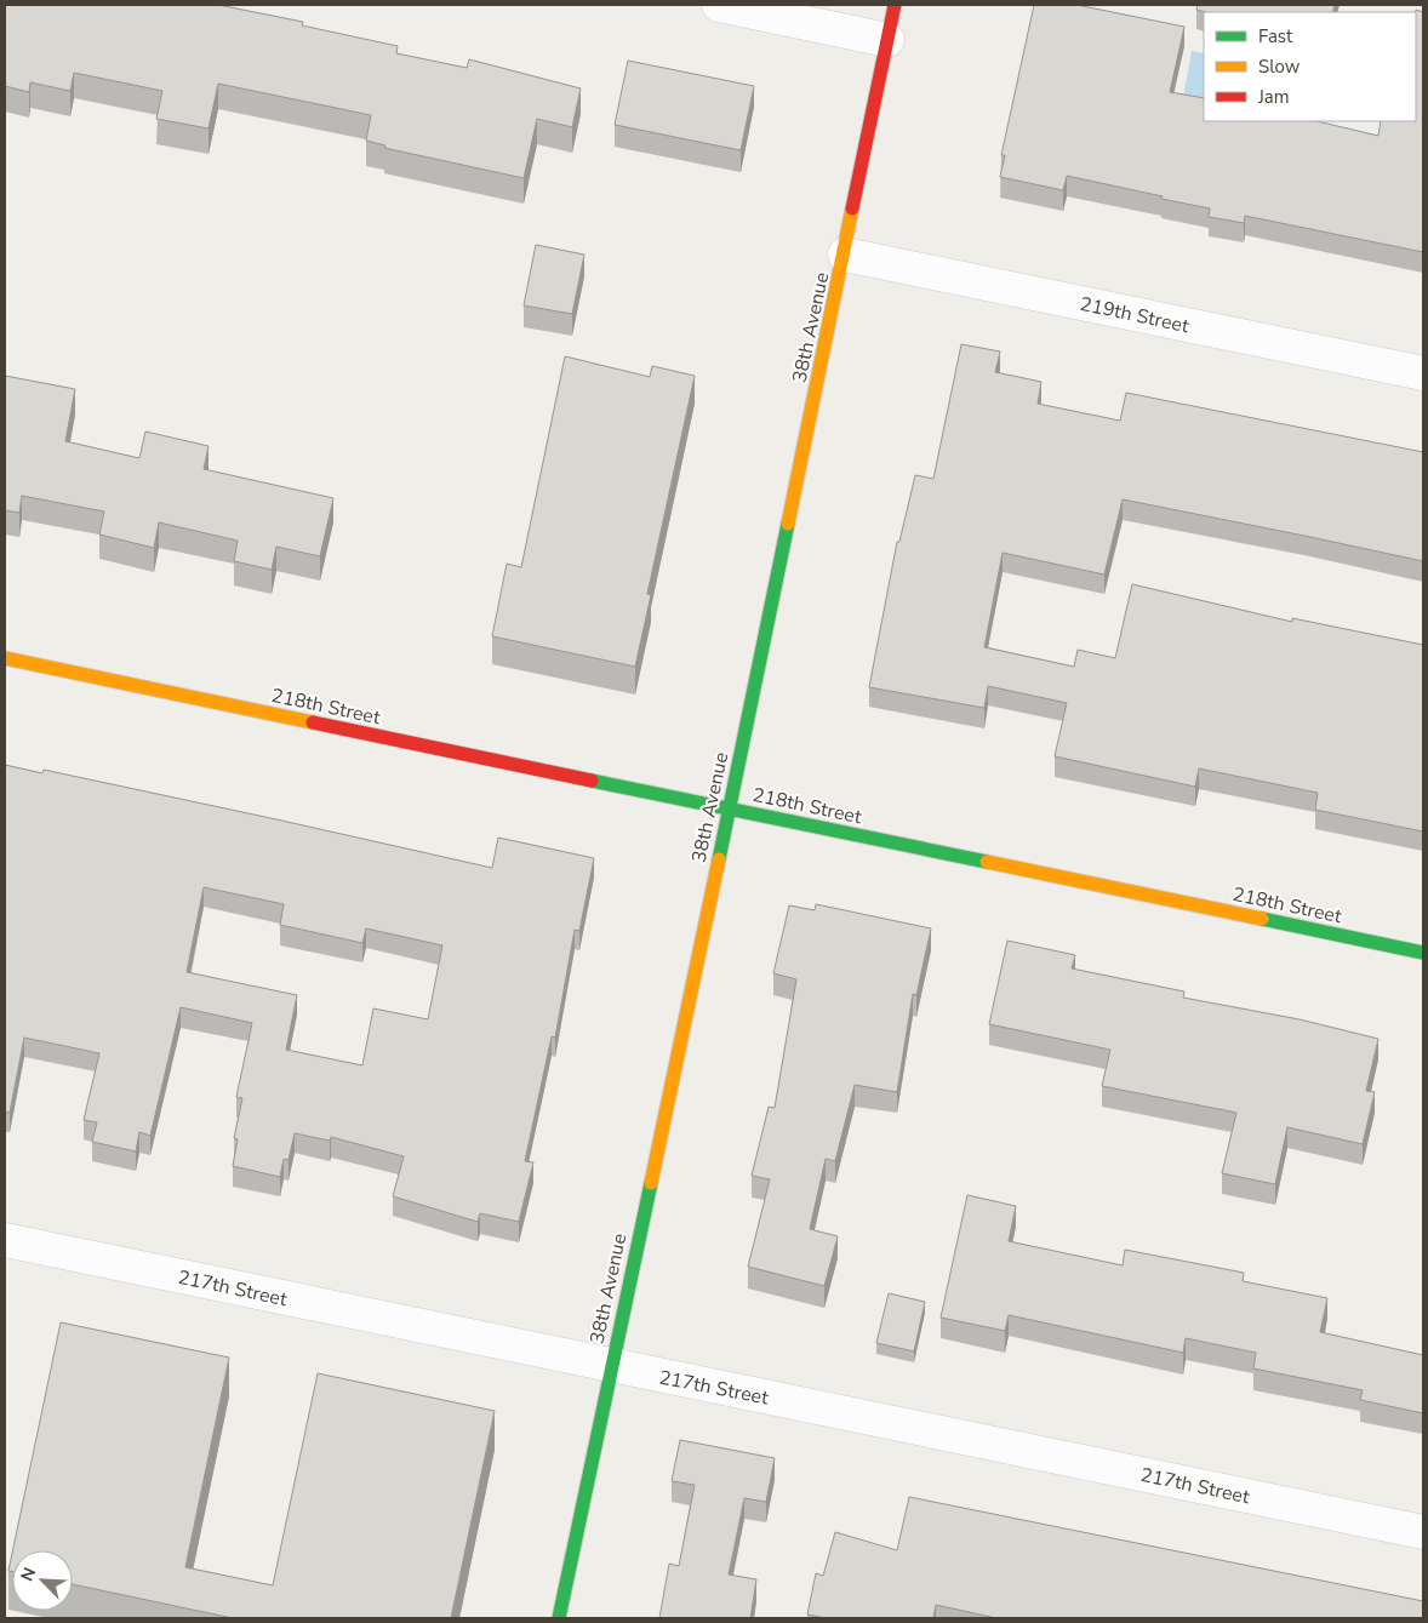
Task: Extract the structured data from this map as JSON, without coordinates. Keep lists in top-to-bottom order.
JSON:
{
  "streets": {
    "street": [
      "219th Street",
      "38th Avenue",
      "218th Street",
      "217th Street"
    ]
  },
  "crossings": [
    ["219th Street", "38th Avenue"],
    ["38th Avenue", "218th Street"],
    ["38th Avenue", "217th Street"]
  ],
  "legend": ["Fast", "Slow", "Jam"],
  "north": "top left"
}
